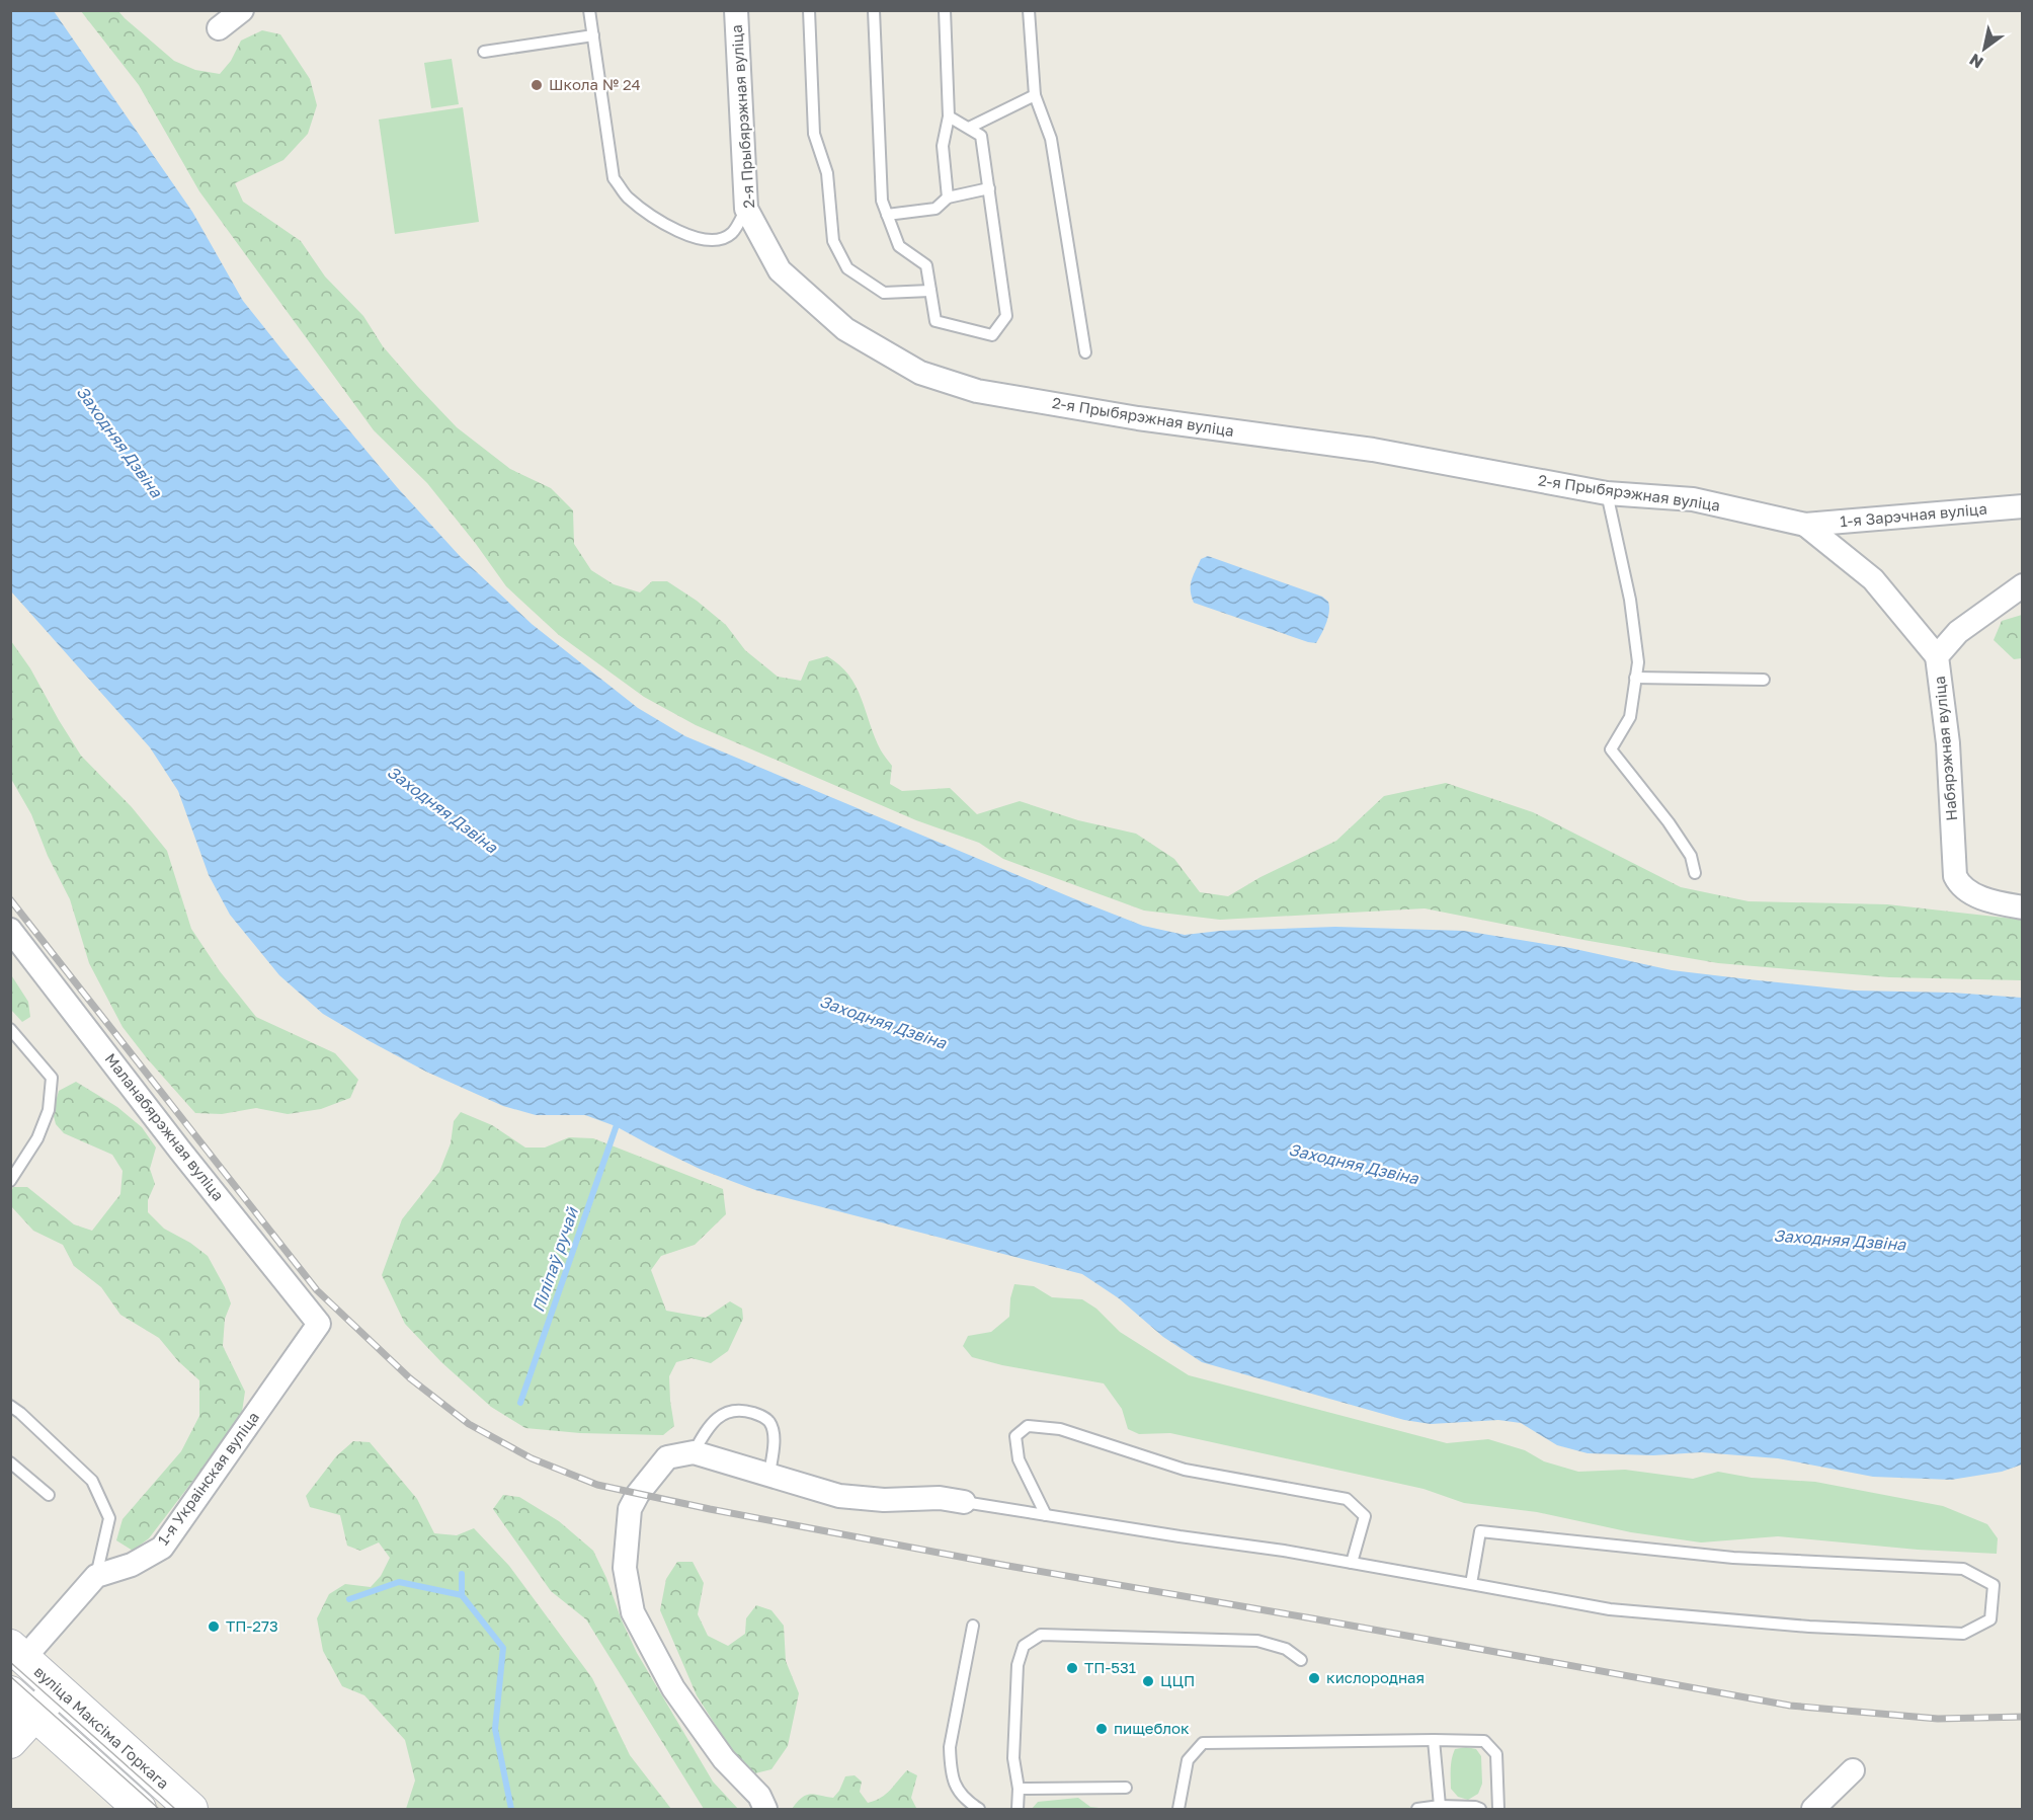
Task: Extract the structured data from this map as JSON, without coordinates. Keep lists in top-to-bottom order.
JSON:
{
  "streets": {
    "main road": ["вуліца Максіма Горкага"],
    "street": [
      "2-я Прыбярэжная вуліца",
      "1-я Зарэчная вуліца",
      "Набярэжная вуліца",
      "Маланабярэжная вуліца",
      "1-я Украінская вуліца"
    ]
  },
  "crossings": [
    ["2-я Прыбярэжная вуліца", "1-я Зарэчная вуліца"],
    ["Маланабярэжная вуліца", "1-я Украінская вуліца"]
  ],
  "water": ["Заходняя Дзвіна", "Піліпаў ручай"],
  "places": [
    "Школа № 24",
    "ТП-273",
    "ТП-531",
    "кислородная",
    "ЦЦП",
    "пищеблок"
  ],
  "north": "bottom left"
}
